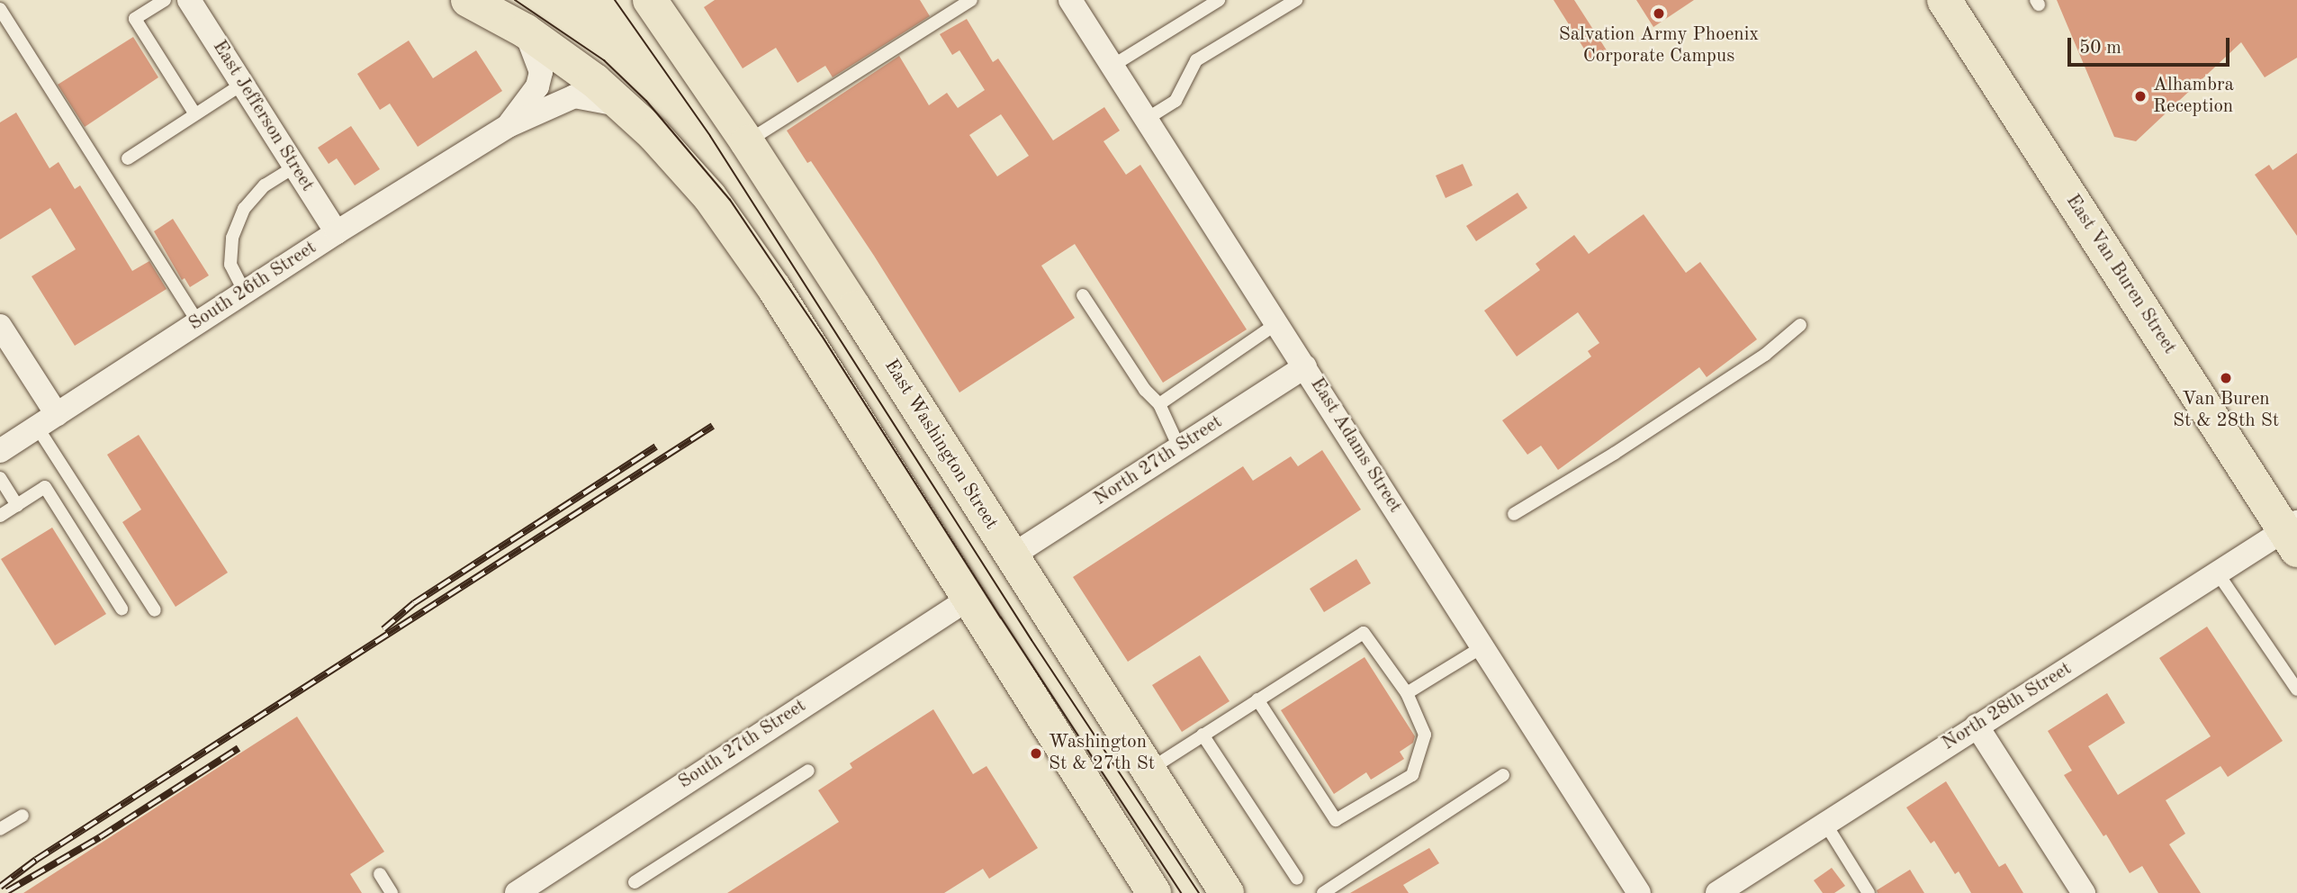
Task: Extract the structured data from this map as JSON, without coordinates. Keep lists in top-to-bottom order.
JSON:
{
  "streets": {
    "main road": ["East Van Buren Street", "East Washington Street"],
    "street": [
      "East Jefferson Street",
      "South 26th Street",
      "East Adams Street",
      "North 27th Street",
      "North 28th Street",
      "South 27th Street"
    ]
  },
  "crossings": [
    ["East Jefferson Street", "South 26th Street"],
    ["East Van Buren Street", "North 28th Street"],
    ["East Washington Street", "North 27th Street"],
    ["East Adams Street", "North 27th Street"]
  ],
  "places": [
    "Salvation Army Phoenix Corporate Campus",
    "Alhambra Reception",
    "Van Buren St & 28th St",
    "Washington St & 27th St"
  ],
  "scale_bar": "50 m"
}
